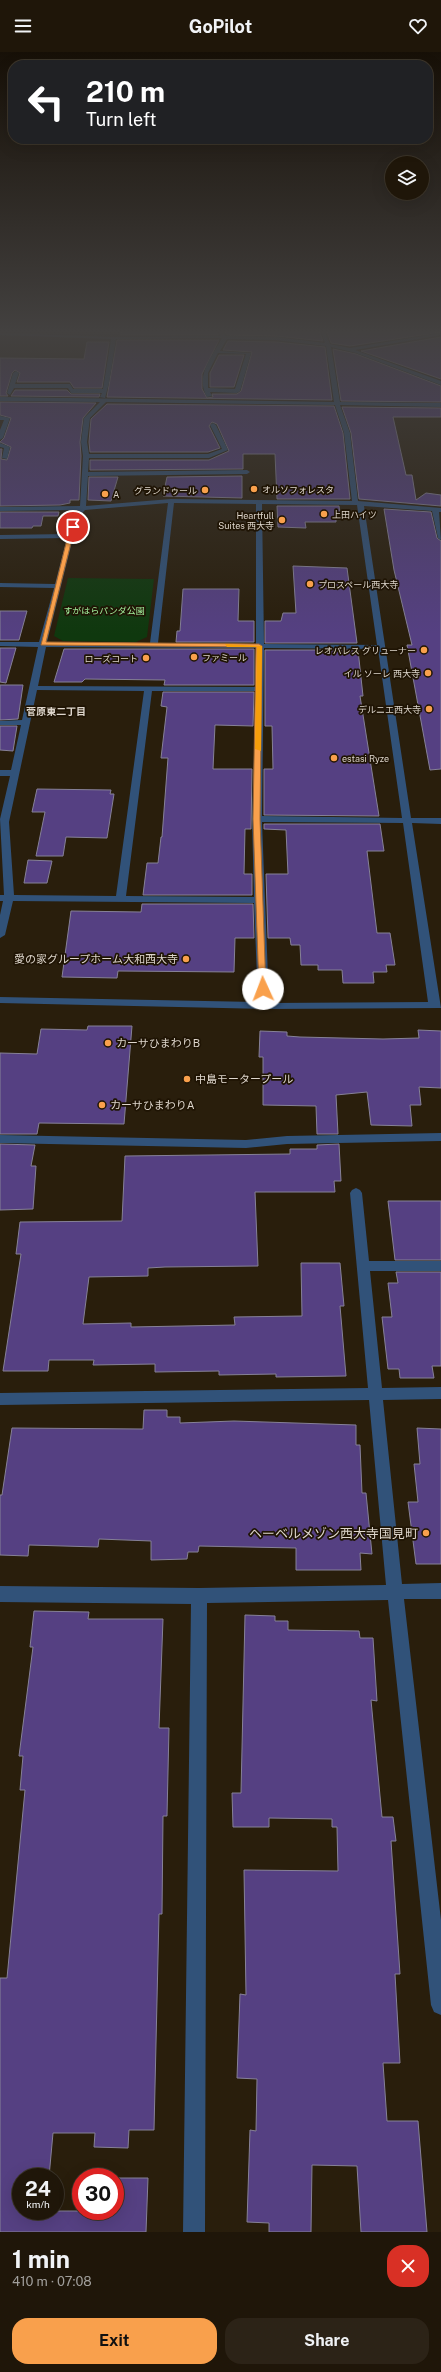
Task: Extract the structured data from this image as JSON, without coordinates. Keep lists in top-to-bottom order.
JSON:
{
  "districts": ["菅原東二丁目"],
  "parks": ["すがはらパンダ公園"],
  "places": [
    "オルソフォレスタ",
    "グランドゥール",
    "A",
    "上田ハイツ",
    "Heartfull Suites 西大寺",
    "プロスペール西大寺",
    "レオパレス グリューナー",
    "ファミール",
    "ローズコート",
    "イル ソーレ 西大寺",
    "デルニエ西大寺",
    "estasi Ryze",
    "愛の家グループホーム大和西大寺",
    "カーサひまわりB",
    "中島モータープール",
    "カーサひまわりA",
    "ヘーベルメゾン西大寺国見町"
  ],
  "page": {
    "header": "GoPilot",
    "turn": ["210 m", "Turn left"],
    "speed": "24 km/h",
    "limit": "30",
    "heading": ["1 min", "410 m · 07:08"],
    "buttons": ["Exit", "Share"]
  }
}
